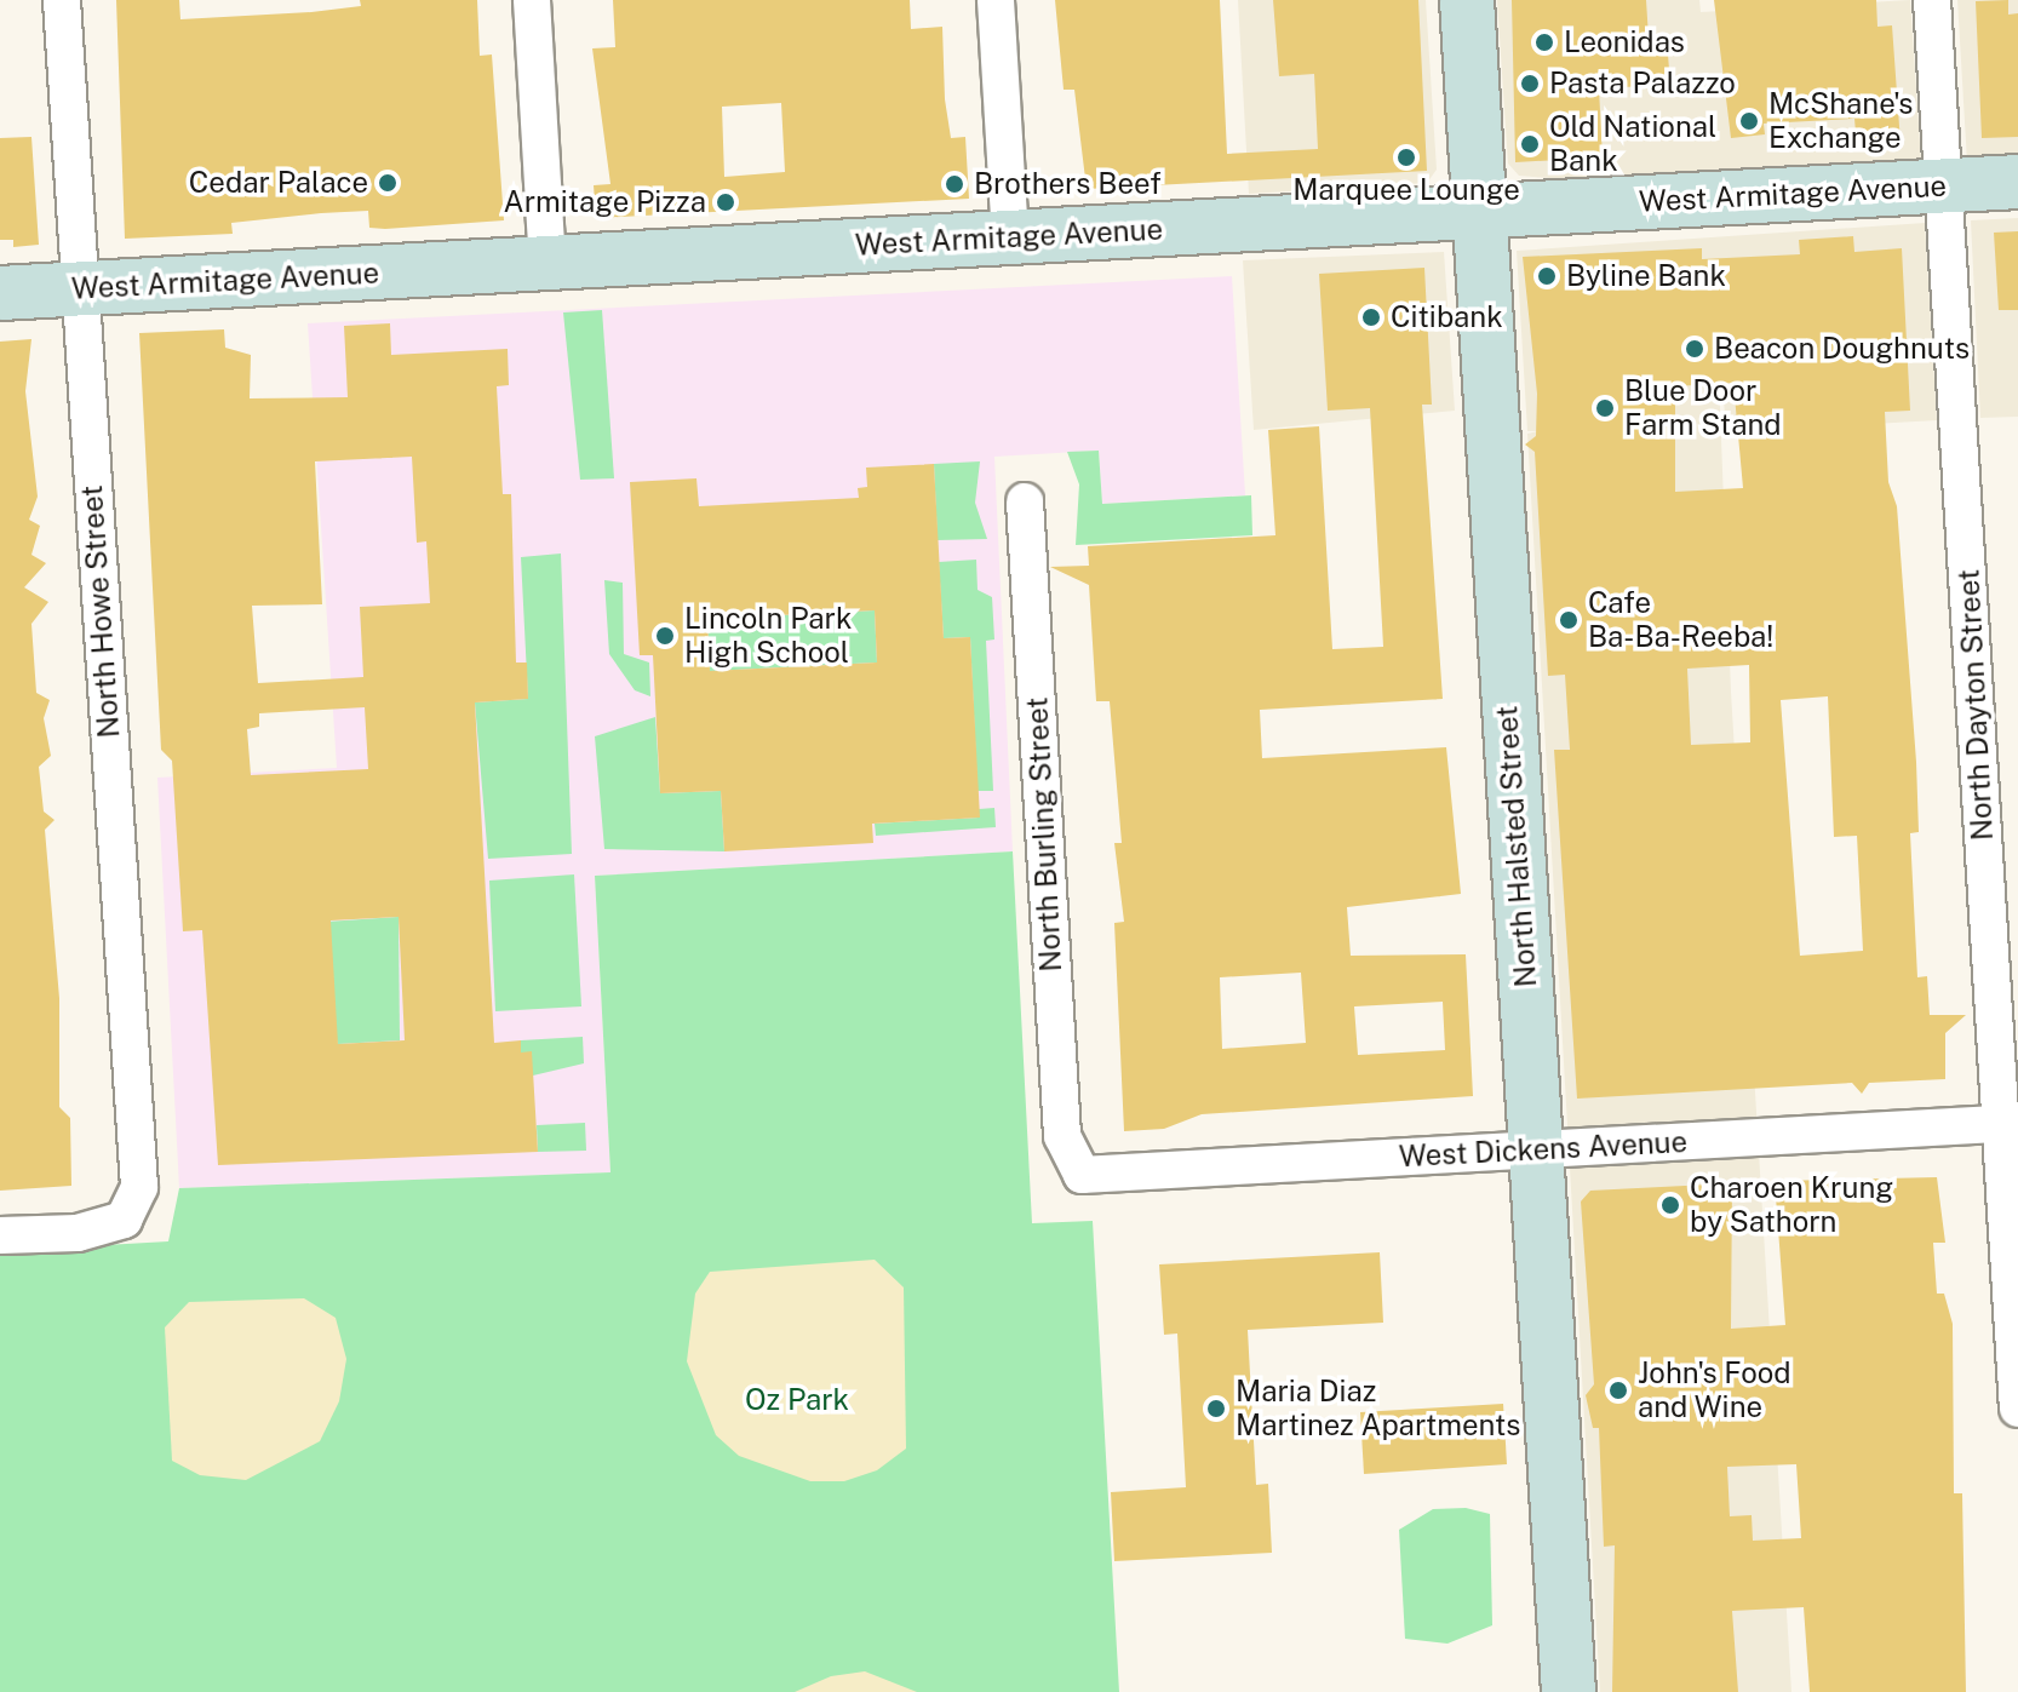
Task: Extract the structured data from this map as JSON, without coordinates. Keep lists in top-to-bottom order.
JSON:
{
  "streets": {
    "main road": ["West Armitage Avenue", "North Halsted Street"],
    "street": [
      "North Howe Street",
      "North Dayton Street",
      "North Burling Street",
      "West Dickens Avenue"
    ]
  },
  "crossings": [
    ["West Armitage Avenue", "North Howe Street"],
    ["West Armitage Avenue", "North Dayton Street"],
    ["West Armitage Avenue", "North Halsted Street"],
    ["North Dayton Street", "West Dickens Avenue"],
    ["North Burling Street", "West Dickens Avenue"],
    ["North Halsted Street", "West Dickens Avenue"]
  ],
  "parks": ["Oz Park"],
  "places": [
    "Leonidas",
    "Pasta Palazzo",
    "McShane's Exchange",
    "Old National Bank",
    "Marquee Lounge",
    "Cedar Palace",
    "Brothers Beef",
    "Armitage Pizza",
    "Byline Bank",
    "Citibank",
    "Beacon Doughnuts",
    "Blue Door Farm Stand",
    "Cafe Ba-Ba-Reeba!",
    "Lincoln Park High School",
    "Charoen Krung by Sathorn",
    "John's Food and Wine",
    "Maria Diaz Martinez Apartments"
  ]
}
